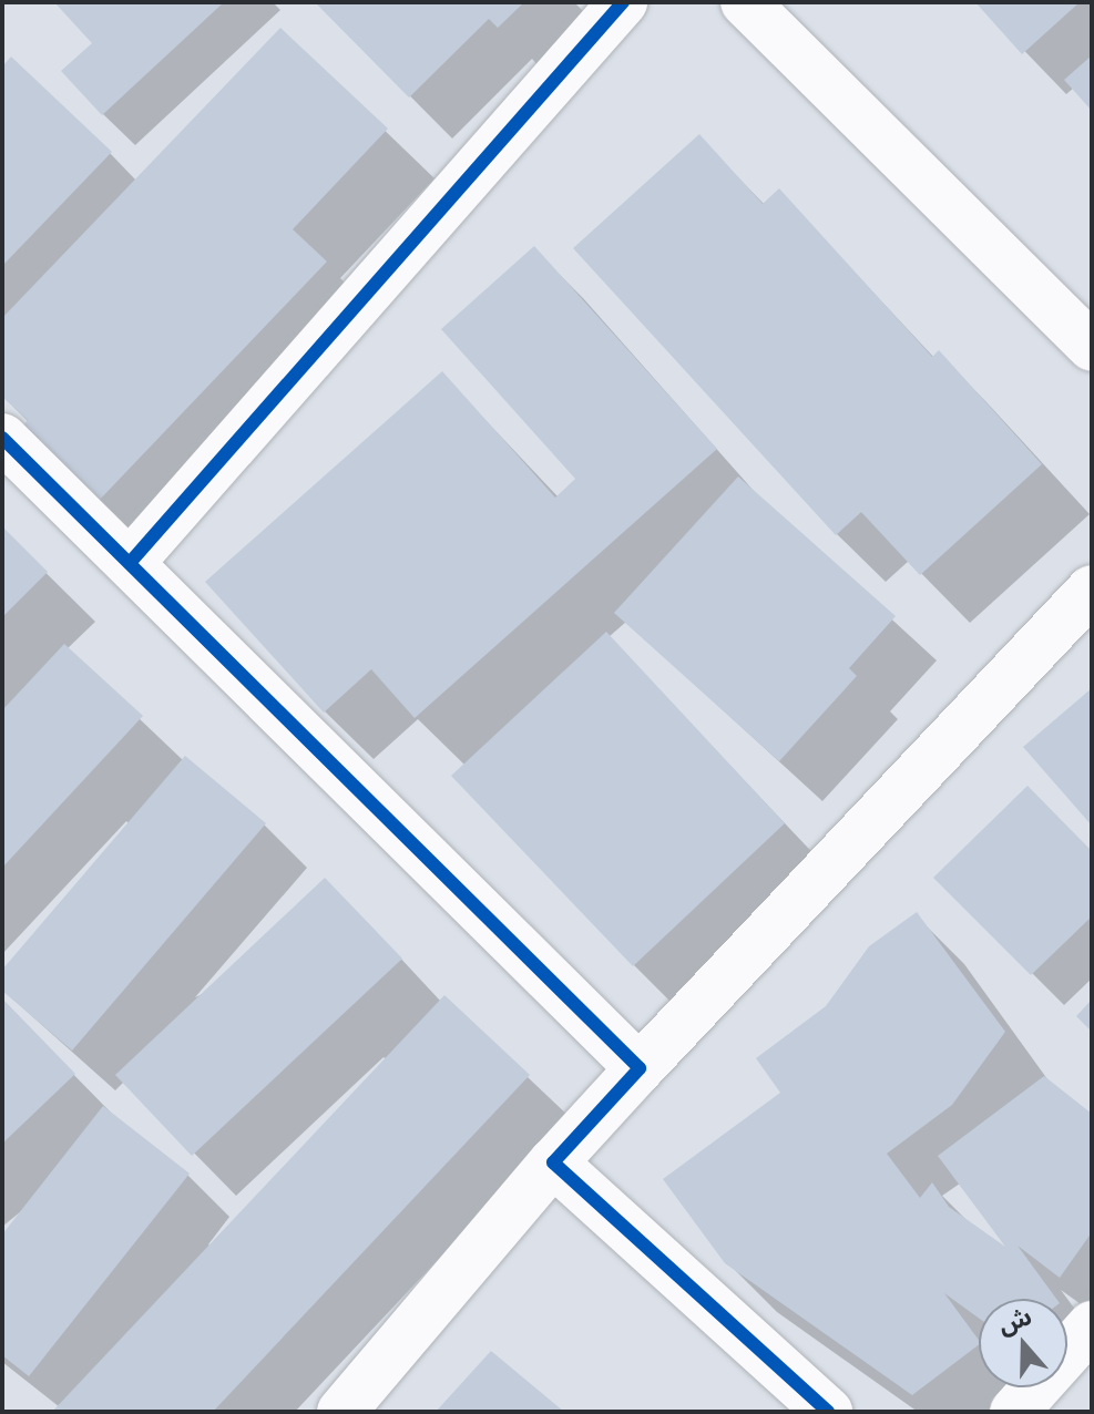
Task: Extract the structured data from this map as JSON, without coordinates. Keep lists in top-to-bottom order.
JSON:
{
  "north": "top"
}
